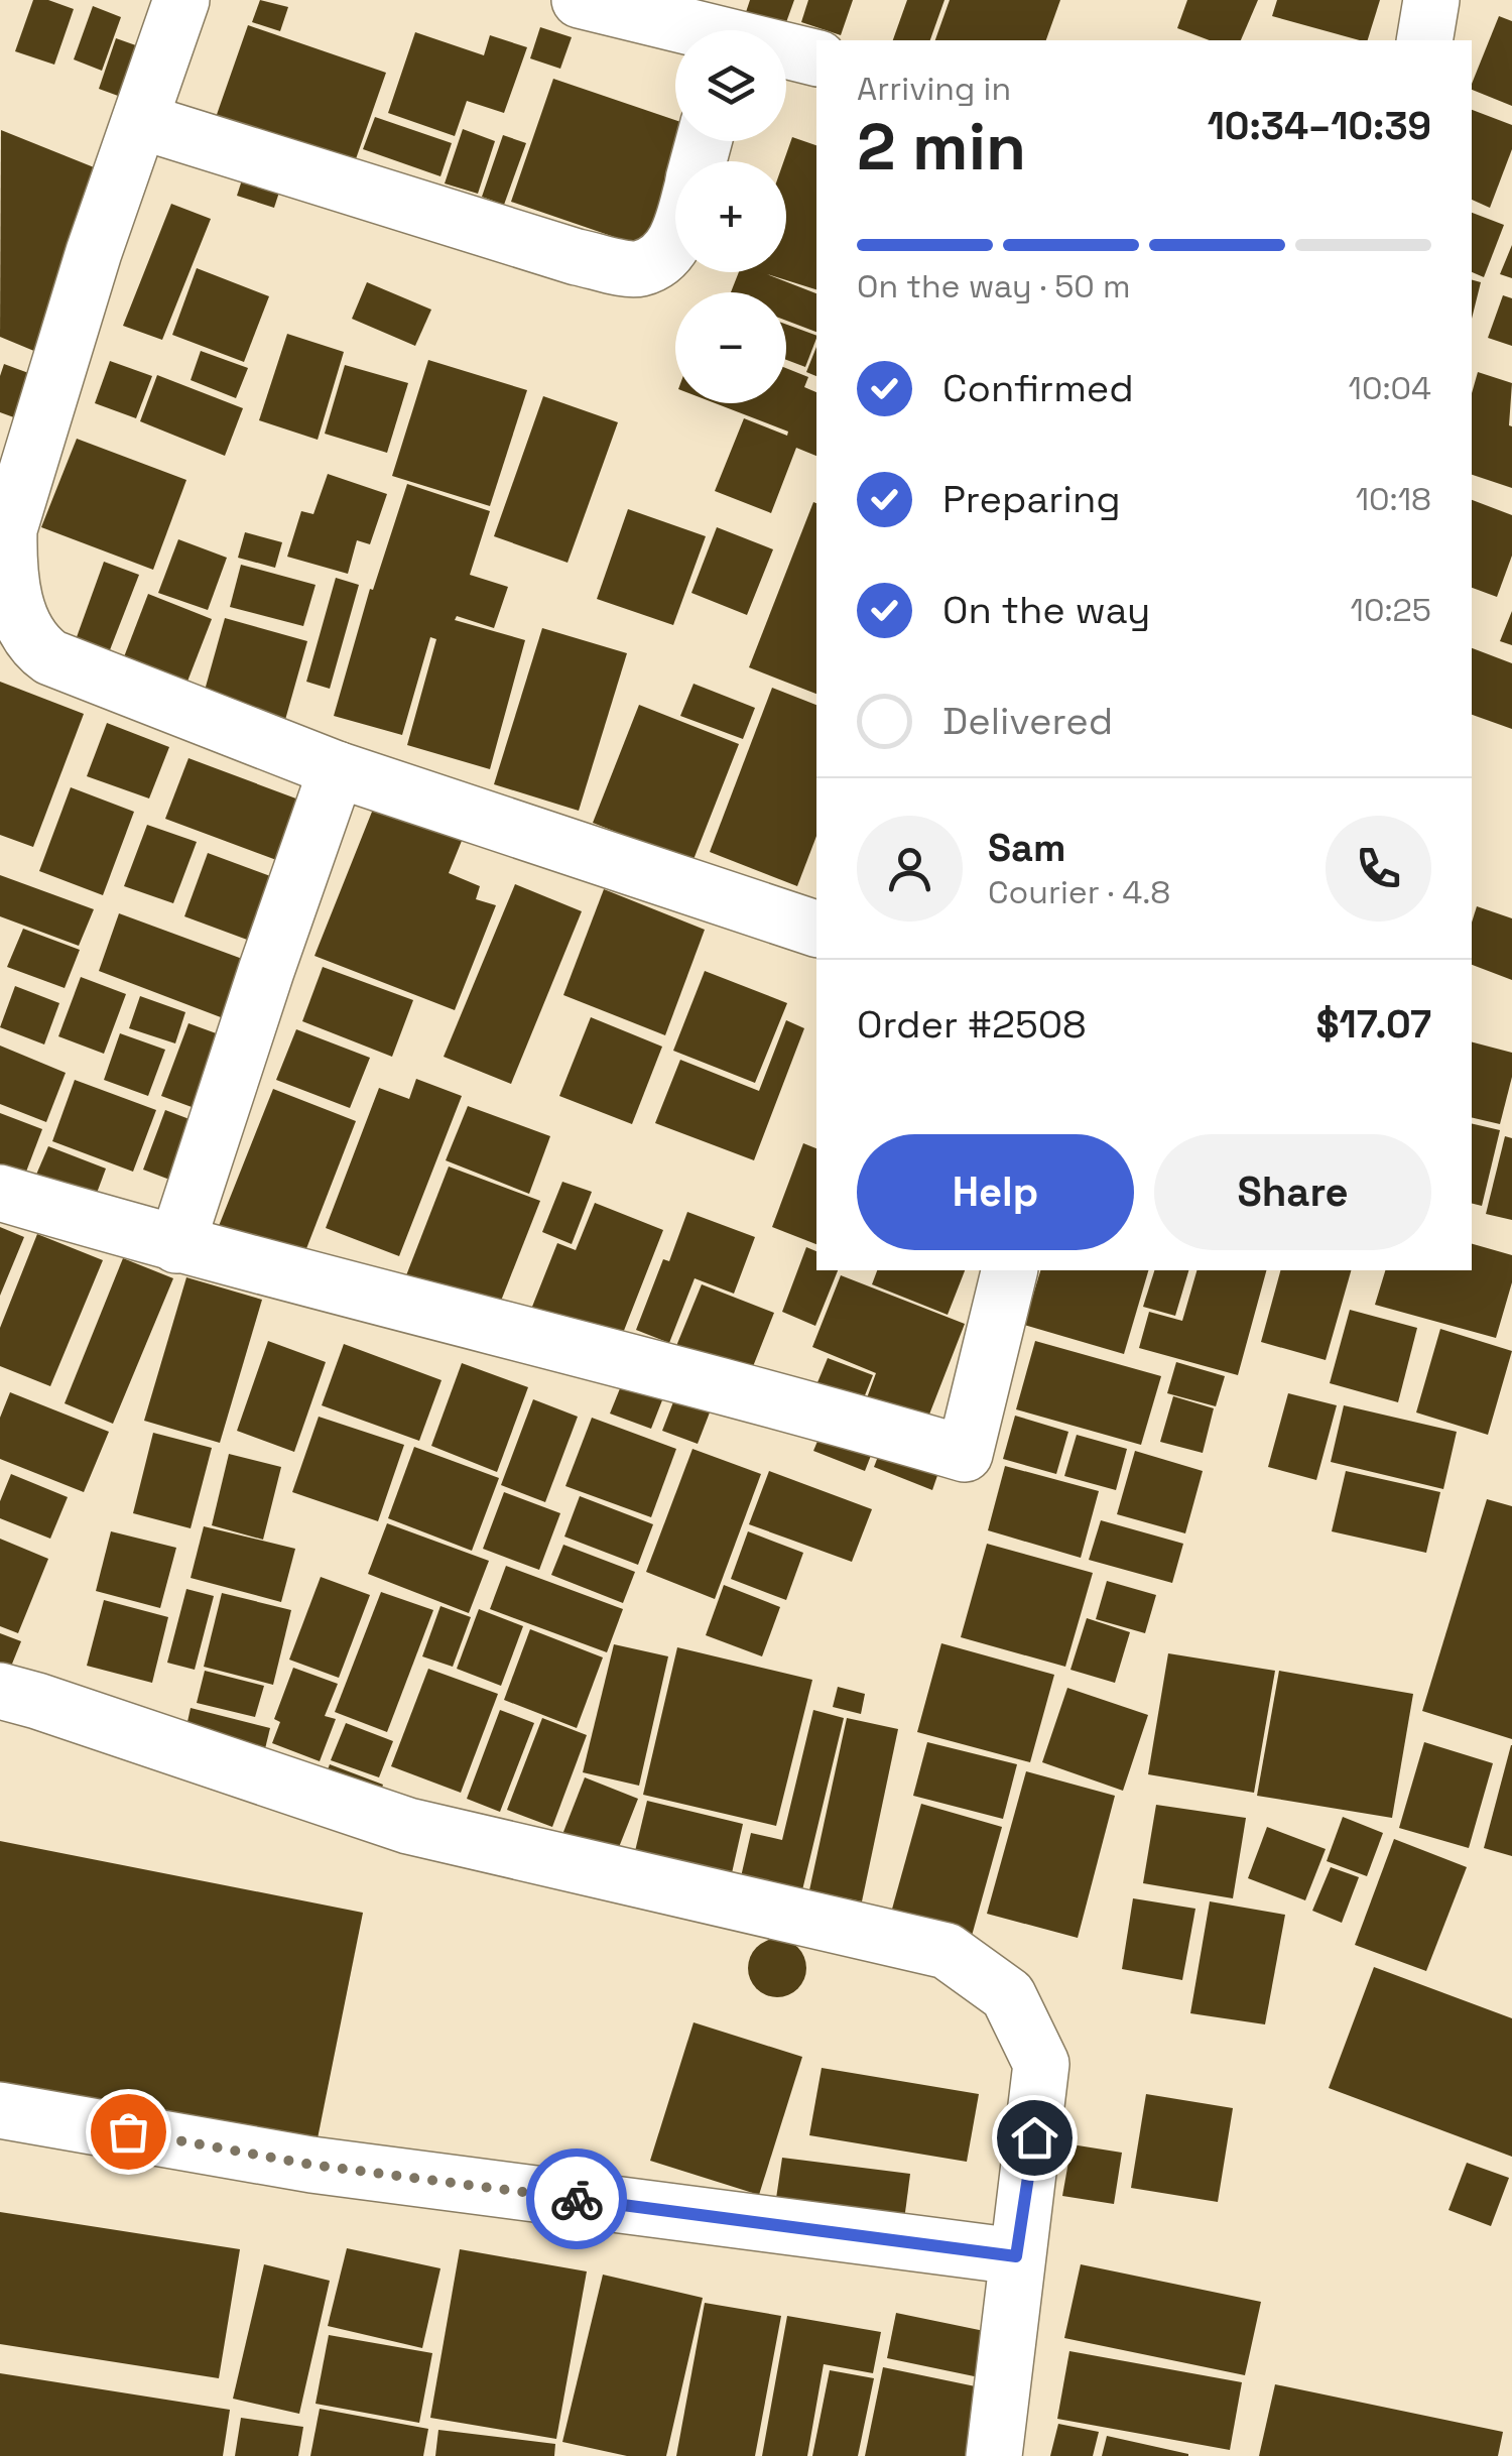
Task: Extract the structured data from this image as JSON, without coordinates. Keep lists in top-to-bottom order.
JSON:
{
  "page": {
    "map_buttons": ["+", "−"],
    "heading": ["2 min", "Arriving in", "10:34–10:39"],
    "panel": [
      "Sam",
      "Courier · 4.8",
      "Order #2508",
      "$17.07"
    ],
    "bar": "On the way · 50 m",
    "list": [
      ["Confirmed", "10:04"],
      ["Preparing", "10:18"],
      ["On the way", "10:25"],
      "Delivered"
    ],
    "buttons": ["Help", "Share"]
  }
}
